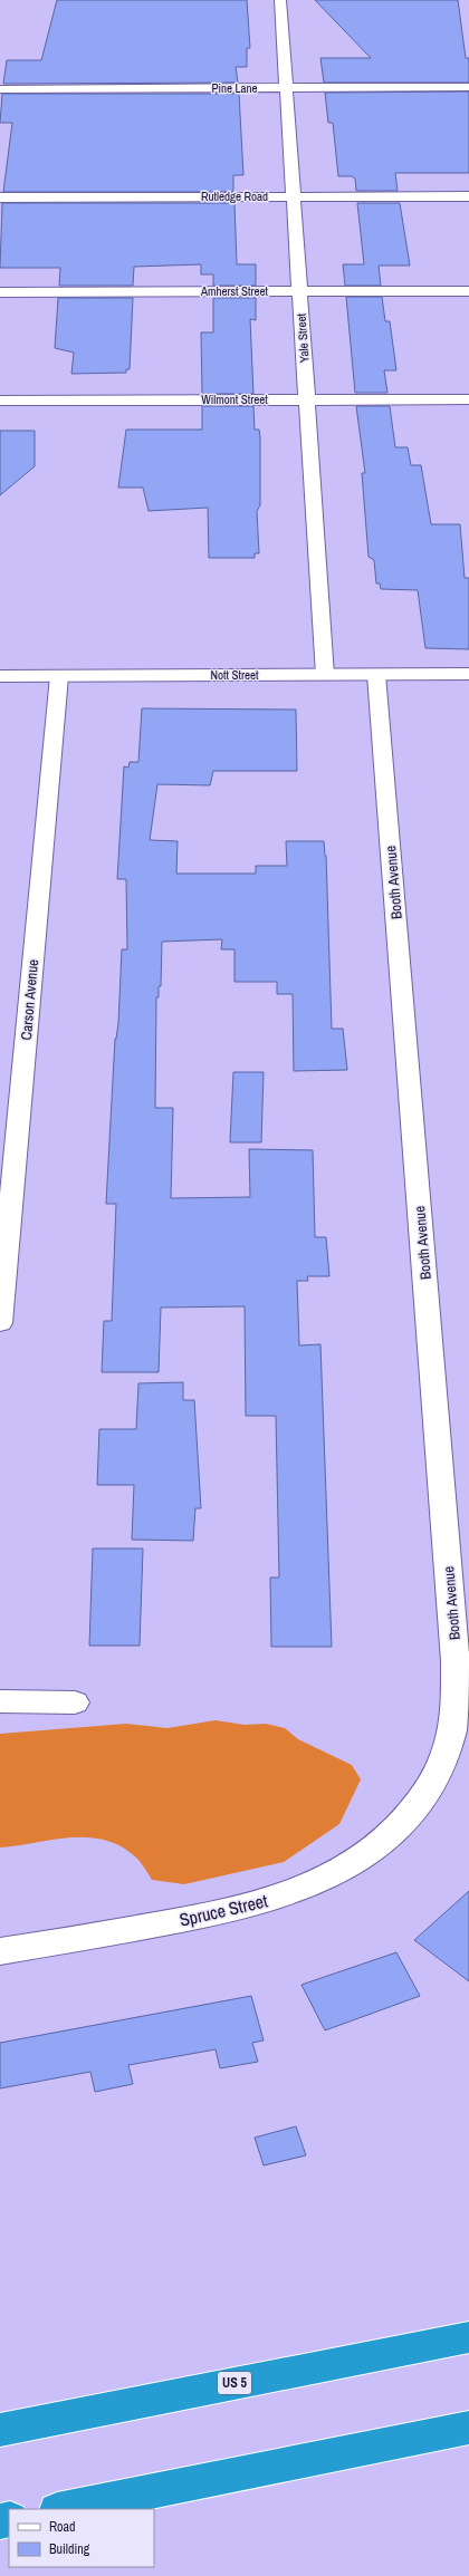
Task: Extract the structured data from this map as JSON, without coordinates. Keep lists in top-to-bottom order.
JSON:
{
  "streets": {
    "highway": ["US 5"],
    "street": [
      "Pine Lane",
      "Rutledge Road",
      "Amherst Street",
      "Yale Street",
      "Wilmont Street",
      "Nott Street",
      "Booth Avenue",
      "Carson Avenue",
      "Spruce Street"
    ]
  },
  "crossings": [
    ["Pine Lane", "Yale Street"],
    ["Rutledge Road", "Yale Street"],
    ["Amherst Street", "Yale Street"],
    ["Yale Street", "Wilmont Street"],
    ["Yale Street", "Nott Street"],
    ["Nott Street", "Booth Avenue"],
    ["Nott Street", "Carson Avenue"],
    ["Booth Avenue", "Spruce Street"]
  ],
  "legend": ["Road", "Building"]
}
